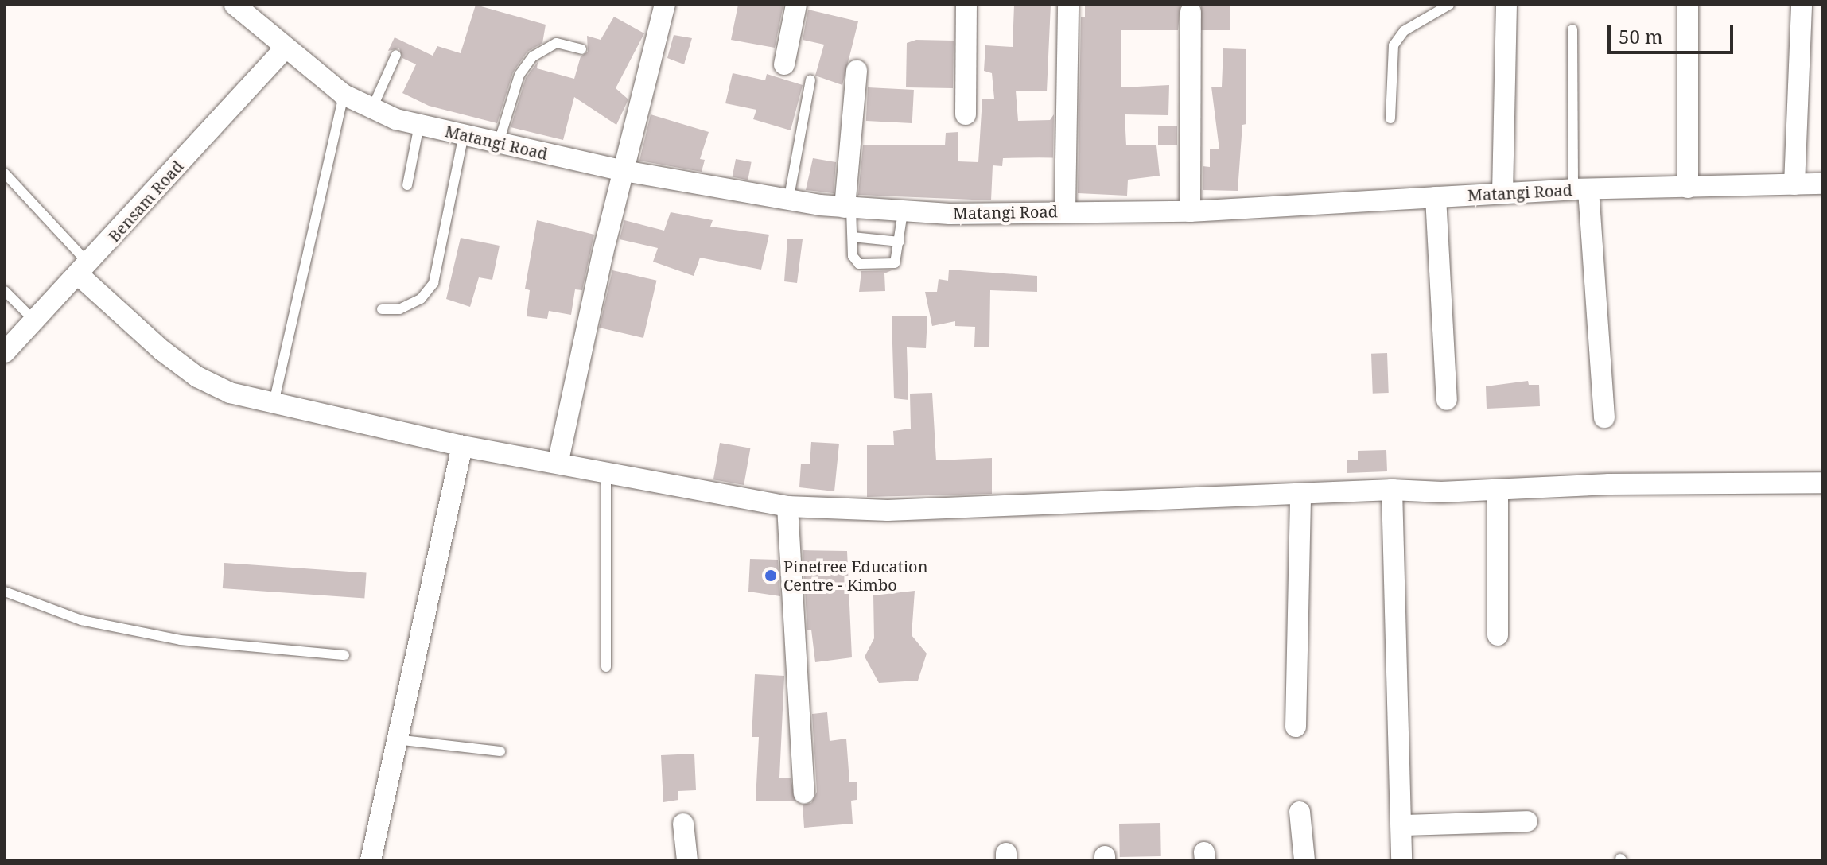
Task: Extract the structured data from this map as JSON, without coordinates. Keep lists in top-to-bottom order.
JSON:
{
  "streets": {
    "street": ["Matangi Road", "Bensam Road"]
  },
  "crossings": [
    ["Matangi Road", "Bensam Road"]
  ],
  "places": ["Pinetree Education Centre - Kimbo"],
  "scale_bar": "50 m"
}
